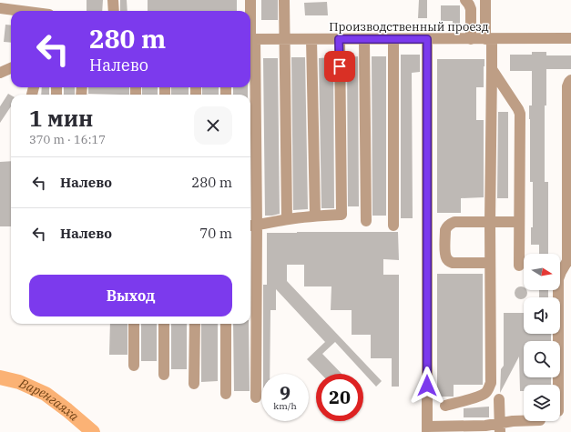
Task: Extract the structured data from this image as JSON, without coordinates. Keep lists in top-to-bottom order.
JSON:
{
  "streets": {
    "street": ["Производственный проезд"]
  },
  "water": ["Варенгаяха"],
  "north": "right",
  "page": {
    "turn": ["280 m", "Налево"],
    "heading": ["1 мин", "370 m · 16:17"],
    "list": [
      {
        "name": "Налево",
        "value": "280 m"
      },
      {
        "name": "Налево",
        "value": "70 m"
      }
    ],
    "buttons": "Выход",
    "speed": "9 km/h",
    "limit": "20"
  }
}
